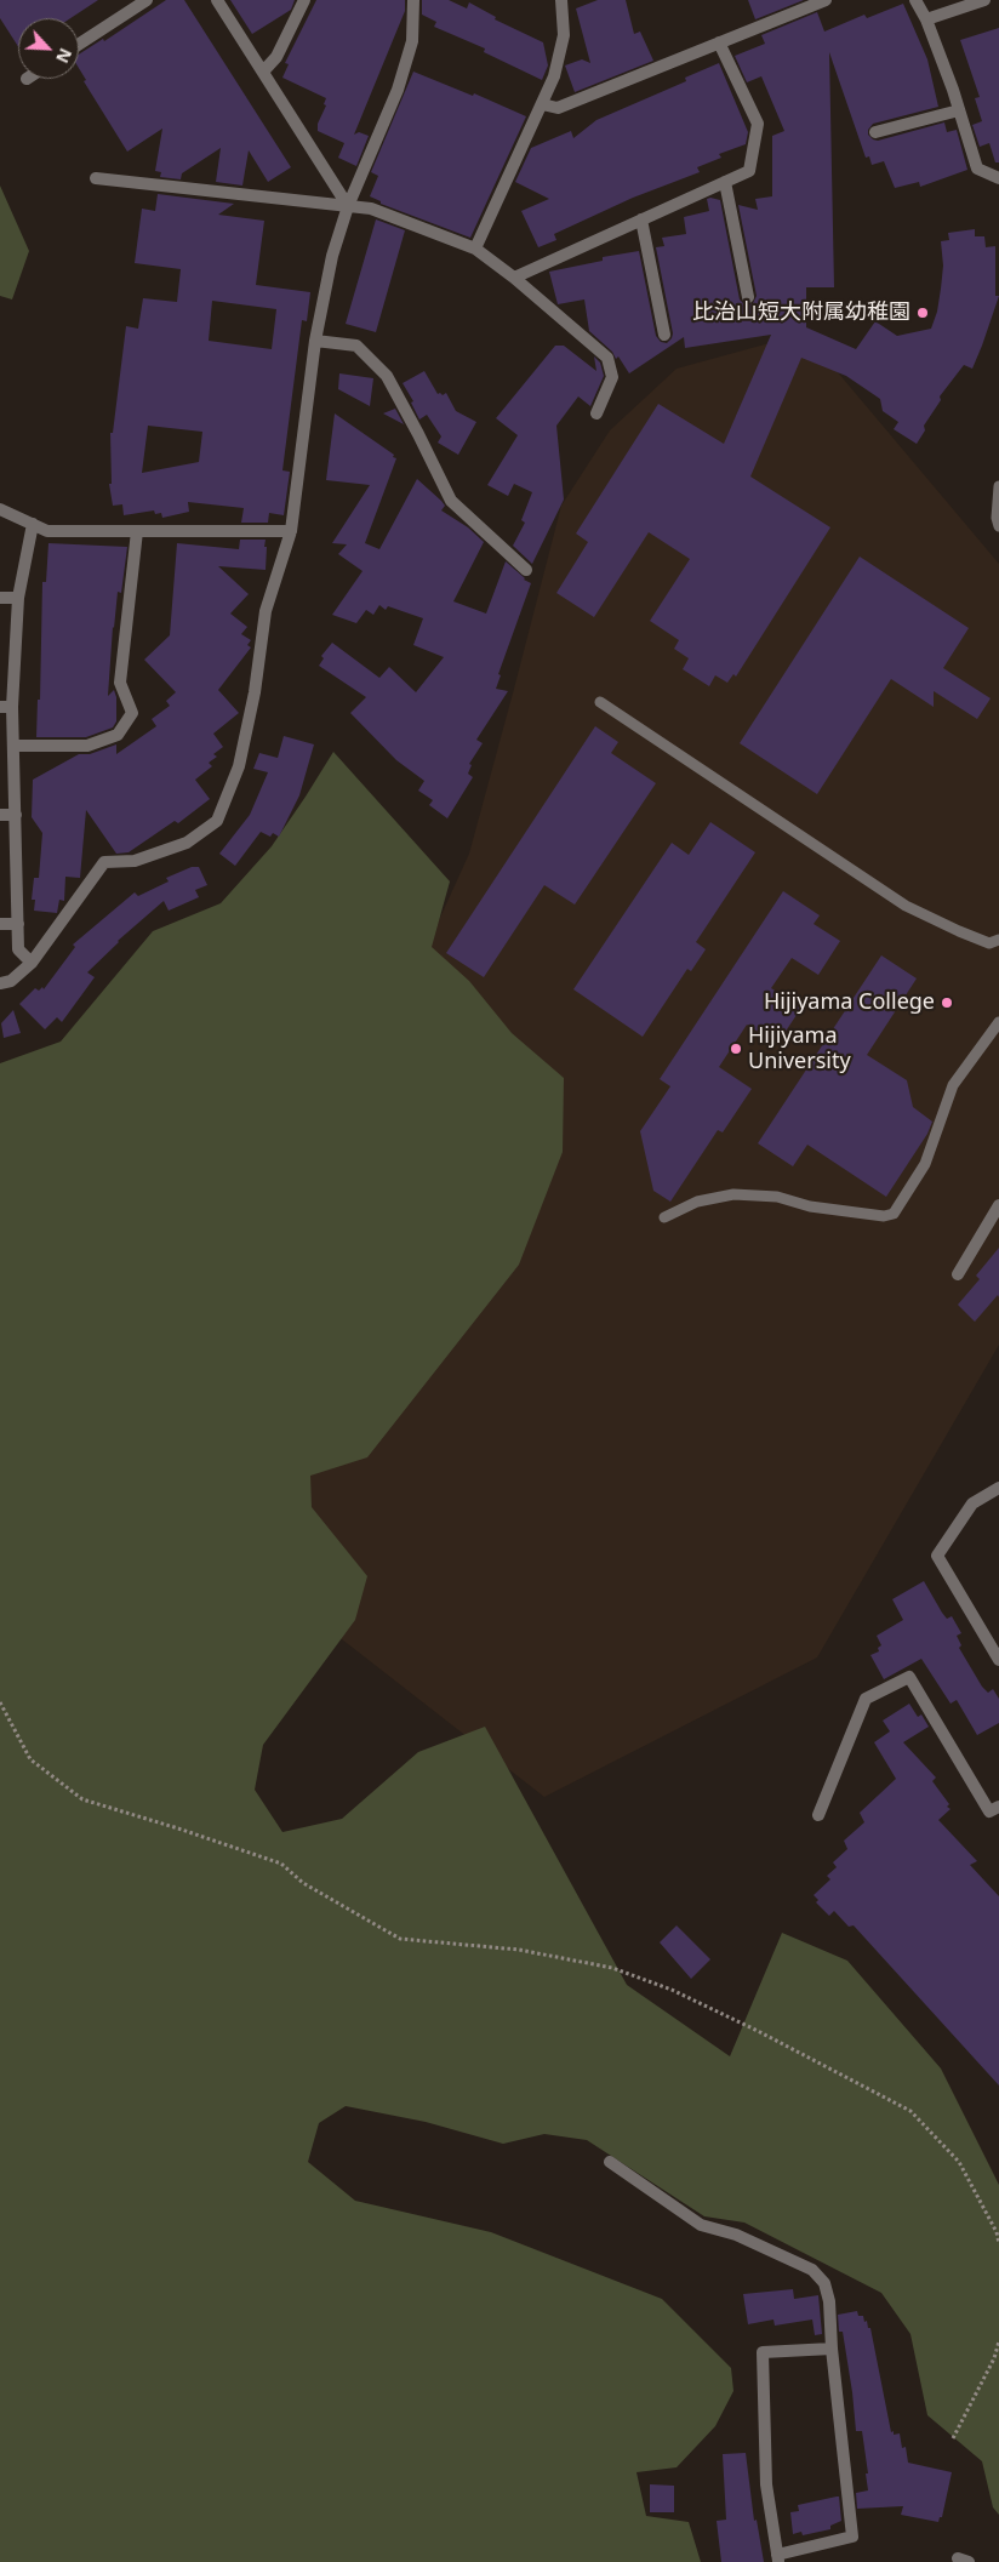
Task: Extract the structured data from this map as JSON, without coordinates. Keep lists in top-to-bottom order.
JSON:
{
  "places": ["比治山短大附属幼稚園", "Hijiyama College", "Hijiyama University"],
  "north": "bottom right"
}
